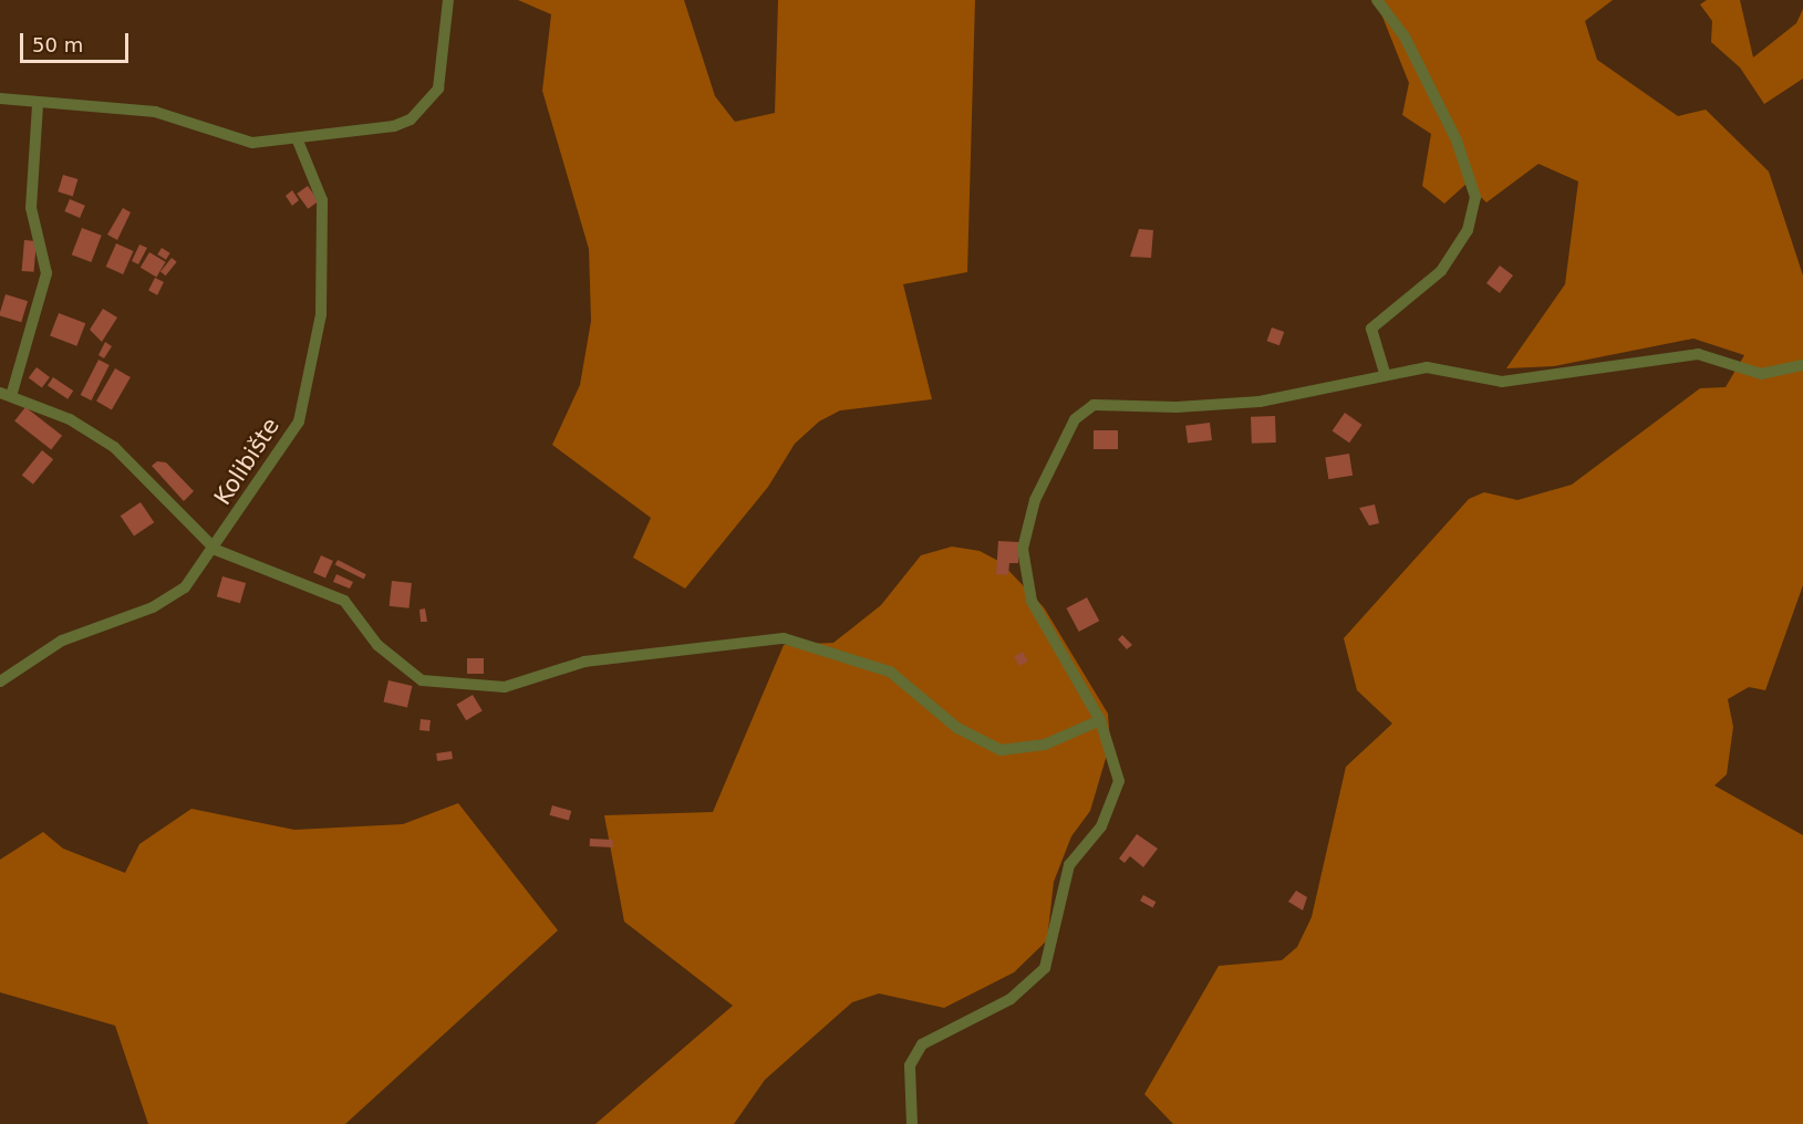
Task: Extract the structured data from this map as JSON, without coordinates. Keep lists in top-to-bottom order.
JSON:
{
  "streets": {
    "street": ["Kolibište"]
  },
  "scale_bar": "50 m"
}
